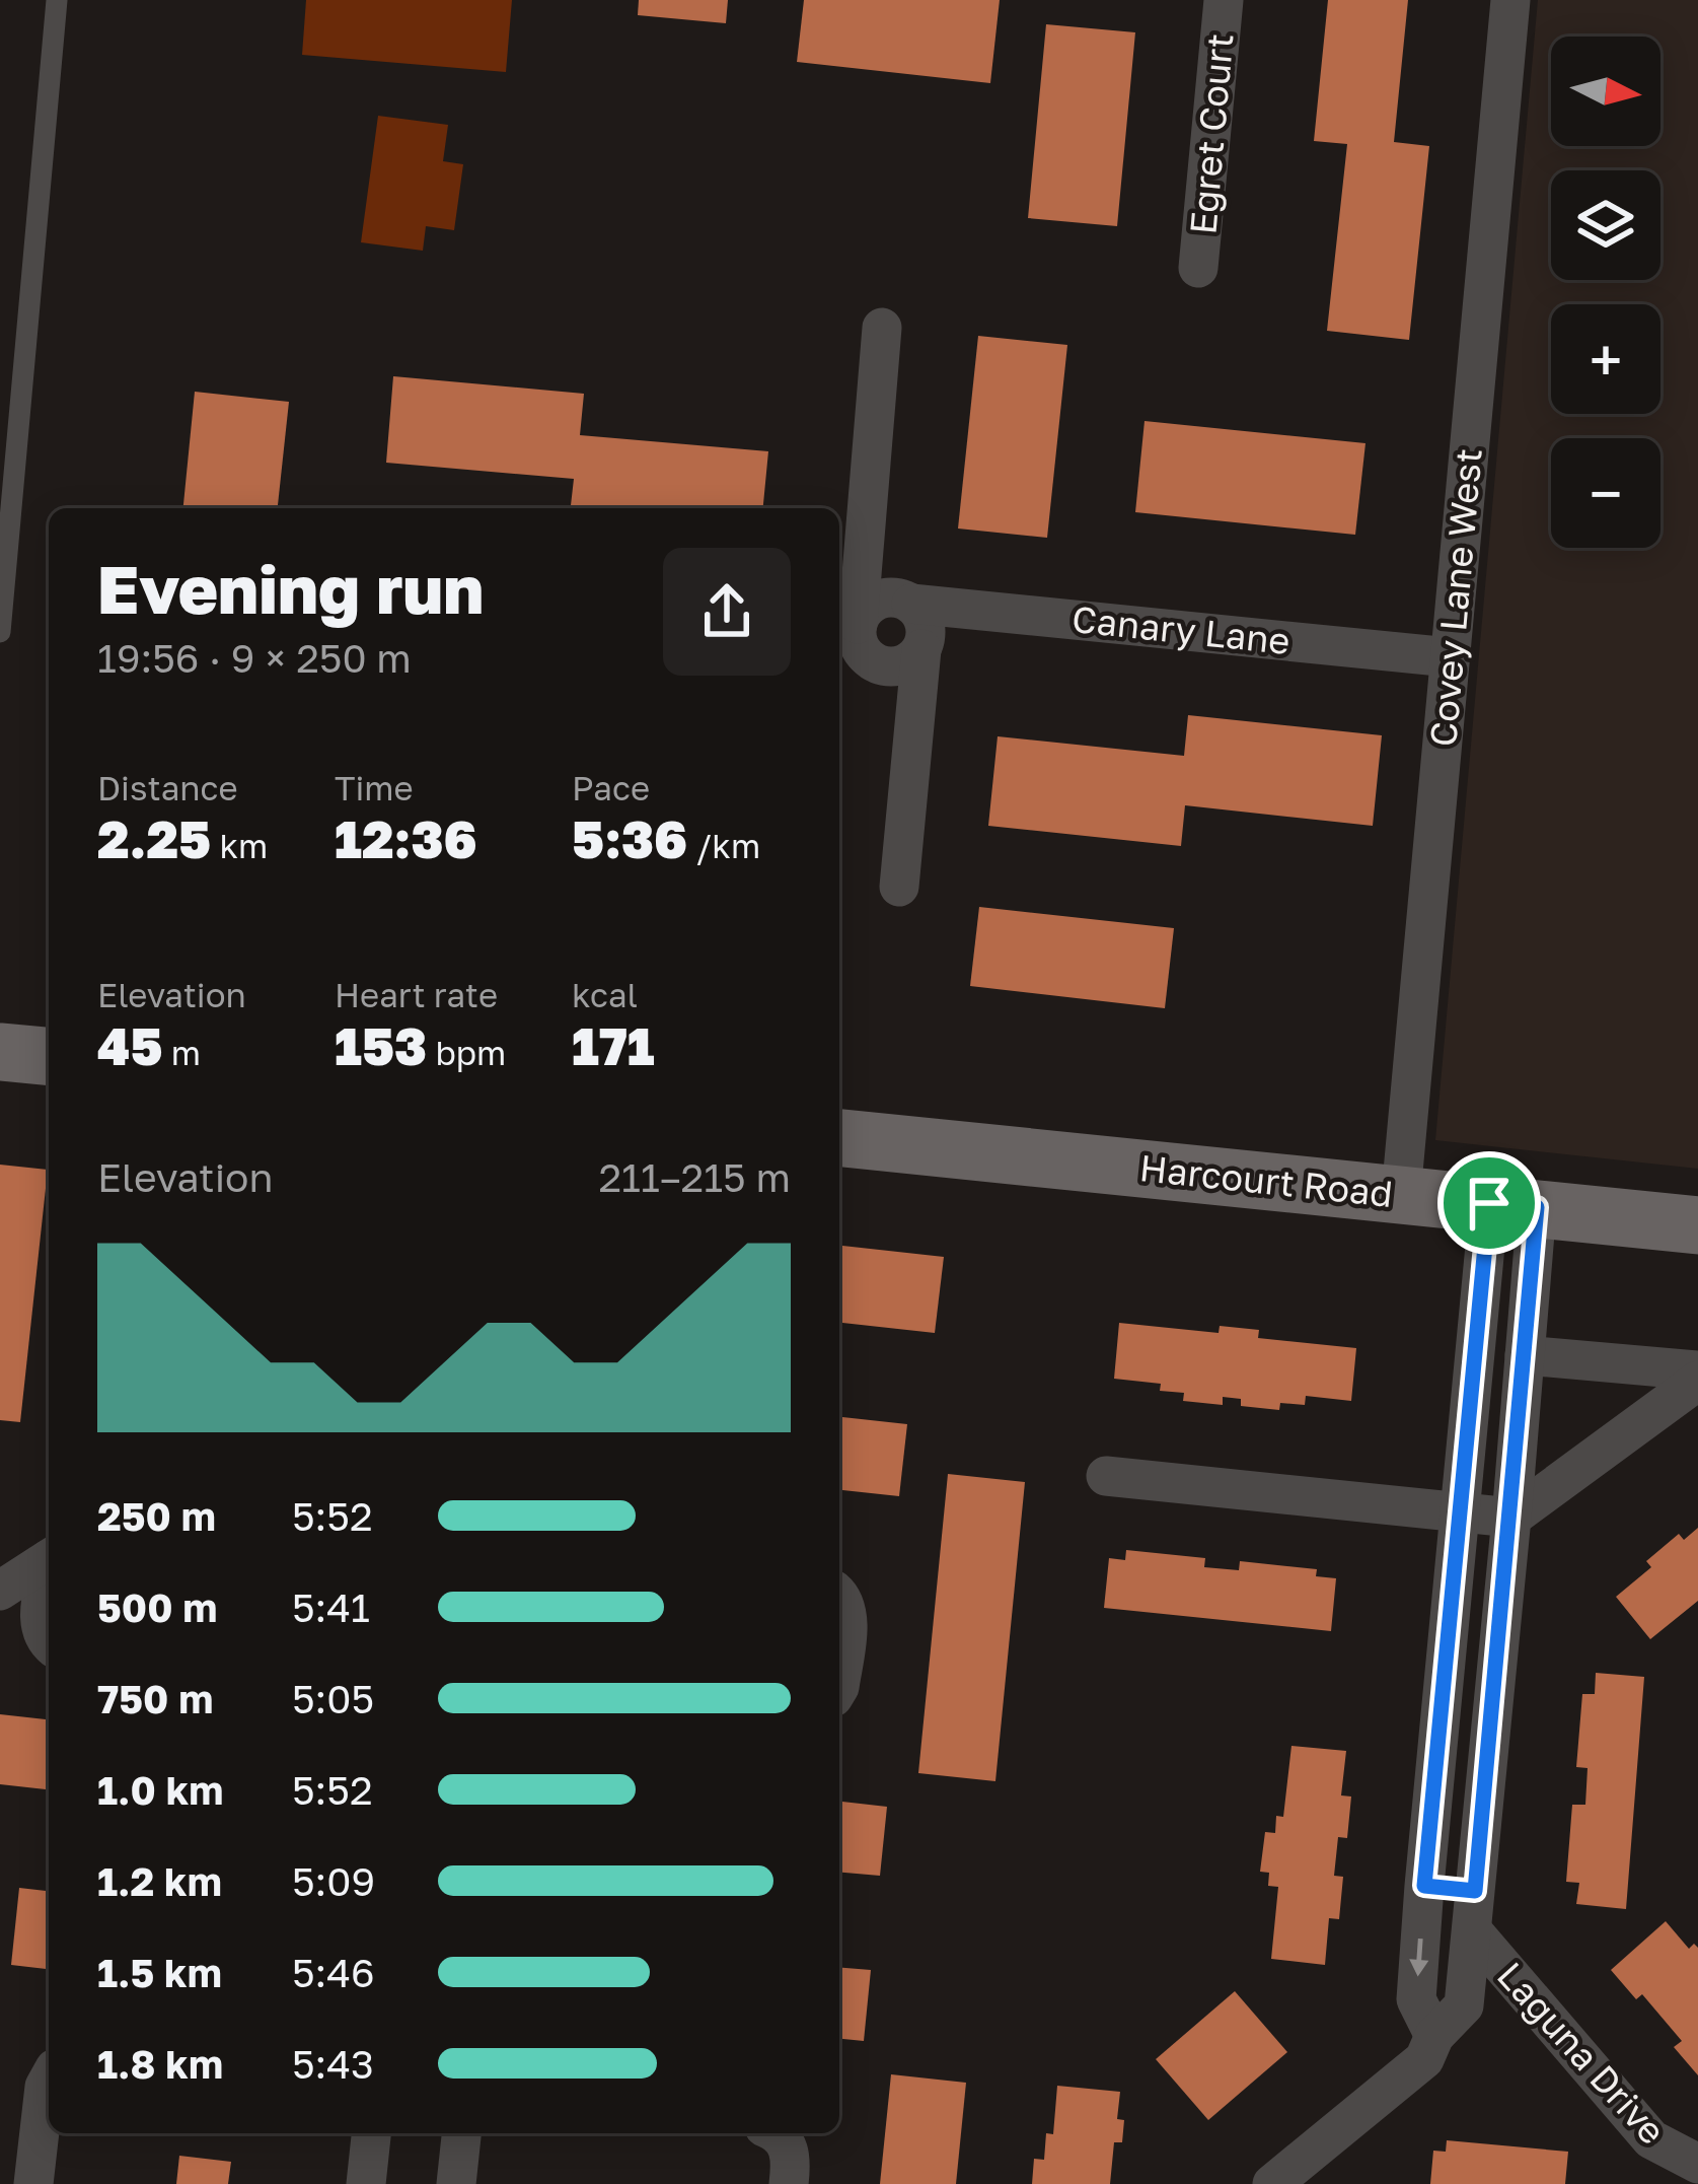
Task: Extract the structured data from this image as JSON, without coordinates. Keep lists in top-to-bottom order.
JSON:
{
  "streets": {
    "street": [
      "Egret Court",
      "Covey Lane West",
      "Canary Lane",
      "Harcourt Road",
      "Laguna Drive"
    ]
  },
  "crossings": [
    ["Covey Lane West", "Canary Lane"],
    ["Covey Lane West", "Harcourt Road"]
  ],
  "north": "right",
  "page": {
    "map_buttons": ["+", "−"],
    "heading": ["Evening run", "19:56 · 9 × 250 m"],
    "stats": [
      ["Distance", "2.25 km"],
      ["Time", "12:36"],
      ["Pace", "5:36 /km"],
      ["Elevation", "45 m"],
      ["Heart rate", "153 bpm"],
      ["kcal", "171"]
    ],
    "chart": ["Elevation", "211–215 m"],
    "list": [
      {
        "name": "250 m",
        "note": "5:52"
      },
      {
        "name": "500 m",
        "note": "5:41"
      },
      {
        "name": "750 m",
        "note": "5:05"
      },
      {
        "name": "1.0 km",
        "note": "5:52"
      },
      {
        "name": "1.2 km",
        "note": "5:09"
      },
      {
        "name": "1.5 km",
        "note": "5:46"
      },
      {
        "name": "1.8 km",
        "note": "5:43"
      }
    ]
  }
}
